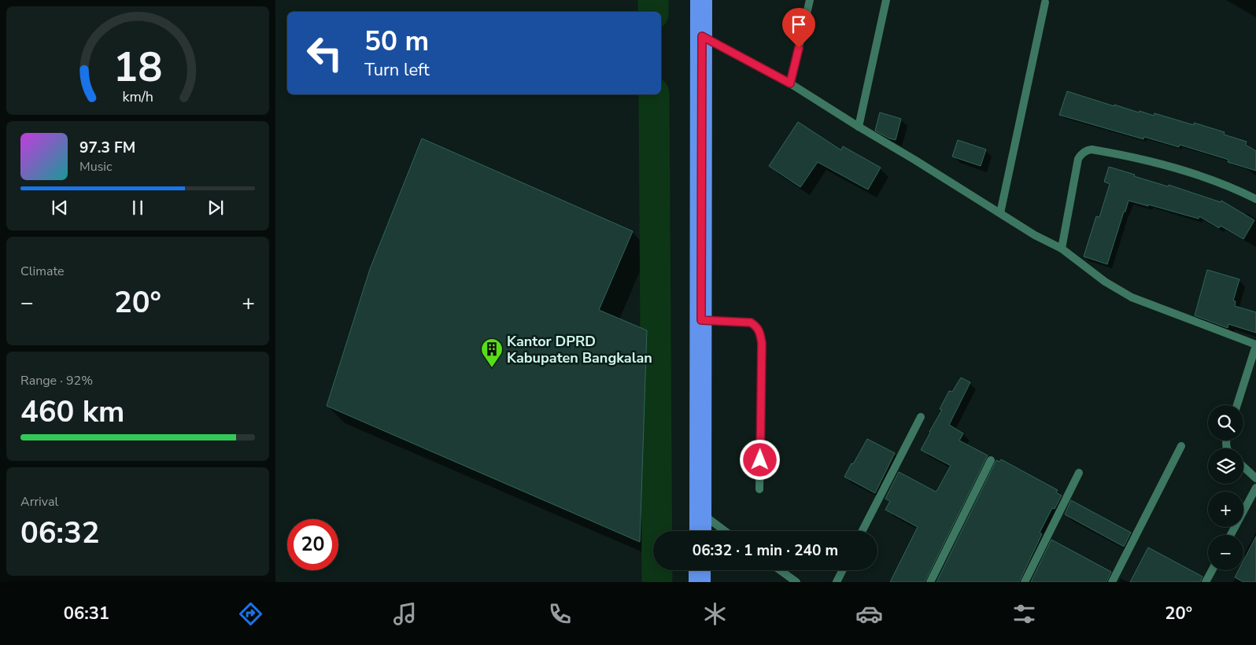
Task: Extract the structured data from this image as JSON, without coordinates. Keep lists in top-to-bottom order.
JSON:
{
  "places": {
    "building": ["Kantor DPRD Kabupaten Bangkalan"]
  },
  "page": {
    "turn": ["50 m", "Turn left"],
    "song": ["97.3 FM", "Music"],
    "tile": [
      "Climate",
      ["Range · 92%", "460 km"],
      ["Arrival", "06:32"]
    ],
    "heat": ["−", "20°", "+"],
    "map_buttons": ["+", "−"],
    "limit": "20",
    "trip": "06:32 · 1 min · 240 m",
    "tabs": ["06:31", "20°"],
    "gauge": ["18", "km/h"]
  }
}
